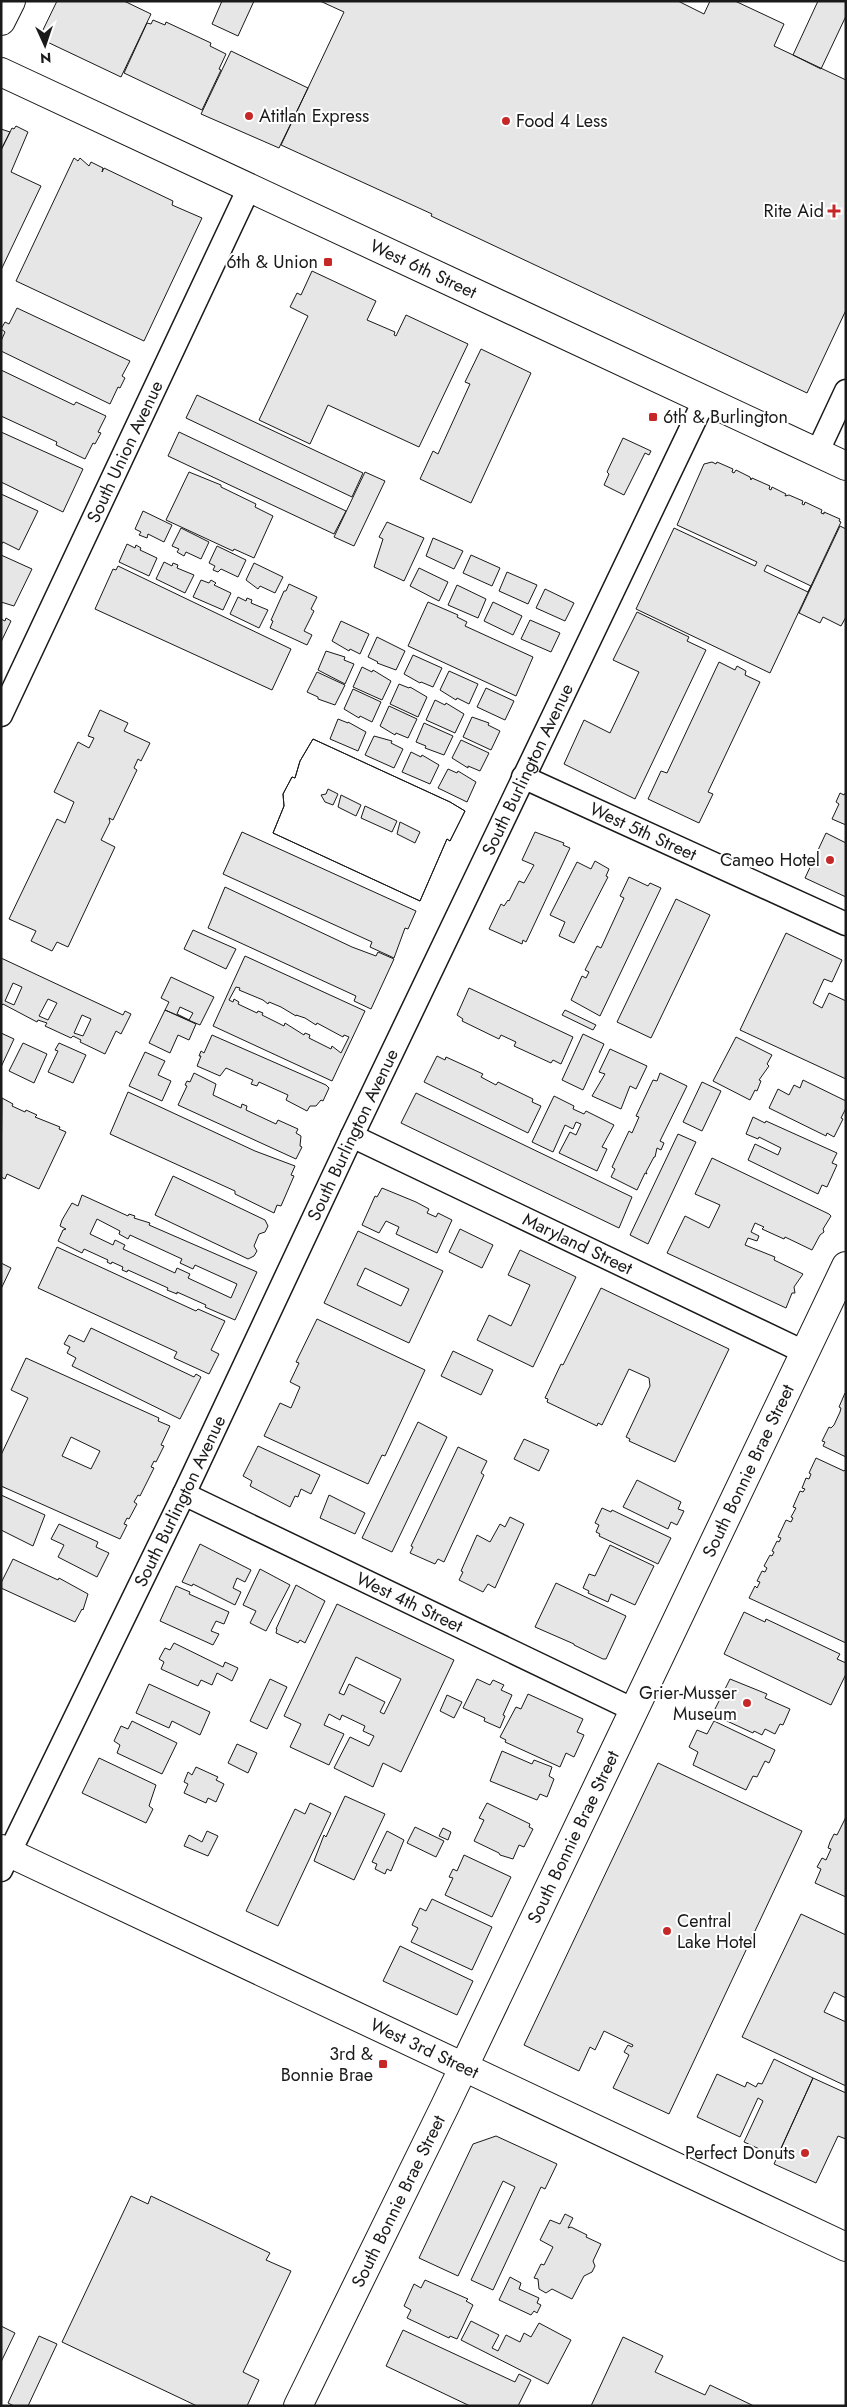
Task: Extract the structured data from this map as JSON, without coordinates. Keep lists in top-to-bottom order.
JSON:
{
  "streets": {
    "main road": ["West 6th Street", "South Bonnie Brae Street", "West 3rd Street"],
    "street": [
      "South Union Avenue",
      "South Burlington Avenue",
      "West 5th Street",
      "Maryland Street",
      "West 4th Street"
    ]
  },
  "crossings": [
    ["West 6th Street", "South Union Avenue"],
    ["West 6th Street", "South Burlington Avenue"],
    ["South Burlington Avenue", "West 5th Street"],
    ["South Burlington Avenue", "Maryland Street"],
    ["South Burlington Avenue", "West 4th Street"],
    ["South Burlington Avenue", "West 3rd Street"],
    ["Maryland Street", "South Bonnie Brae Street"],
    ["South Bonnie Brae Street", "West 4th Street"],
    ["South Bonnie Brae Street", "West 3rd Street"]
  ],
  "places": {
    "other": [
      "Atitlan Express",
      "Food 4 Less",
      "Cameo Hotel",
      "Grier-Musser Museum",
      "Central Lake Hotel",
      "Perfect Donuts"
    ],
    "health": ["Rite Aid"],
    "transit": ["6th & Union", "6th & Burlington", "3rd & Bonnie Brae"]
  },
  "north": "bottom"
}
